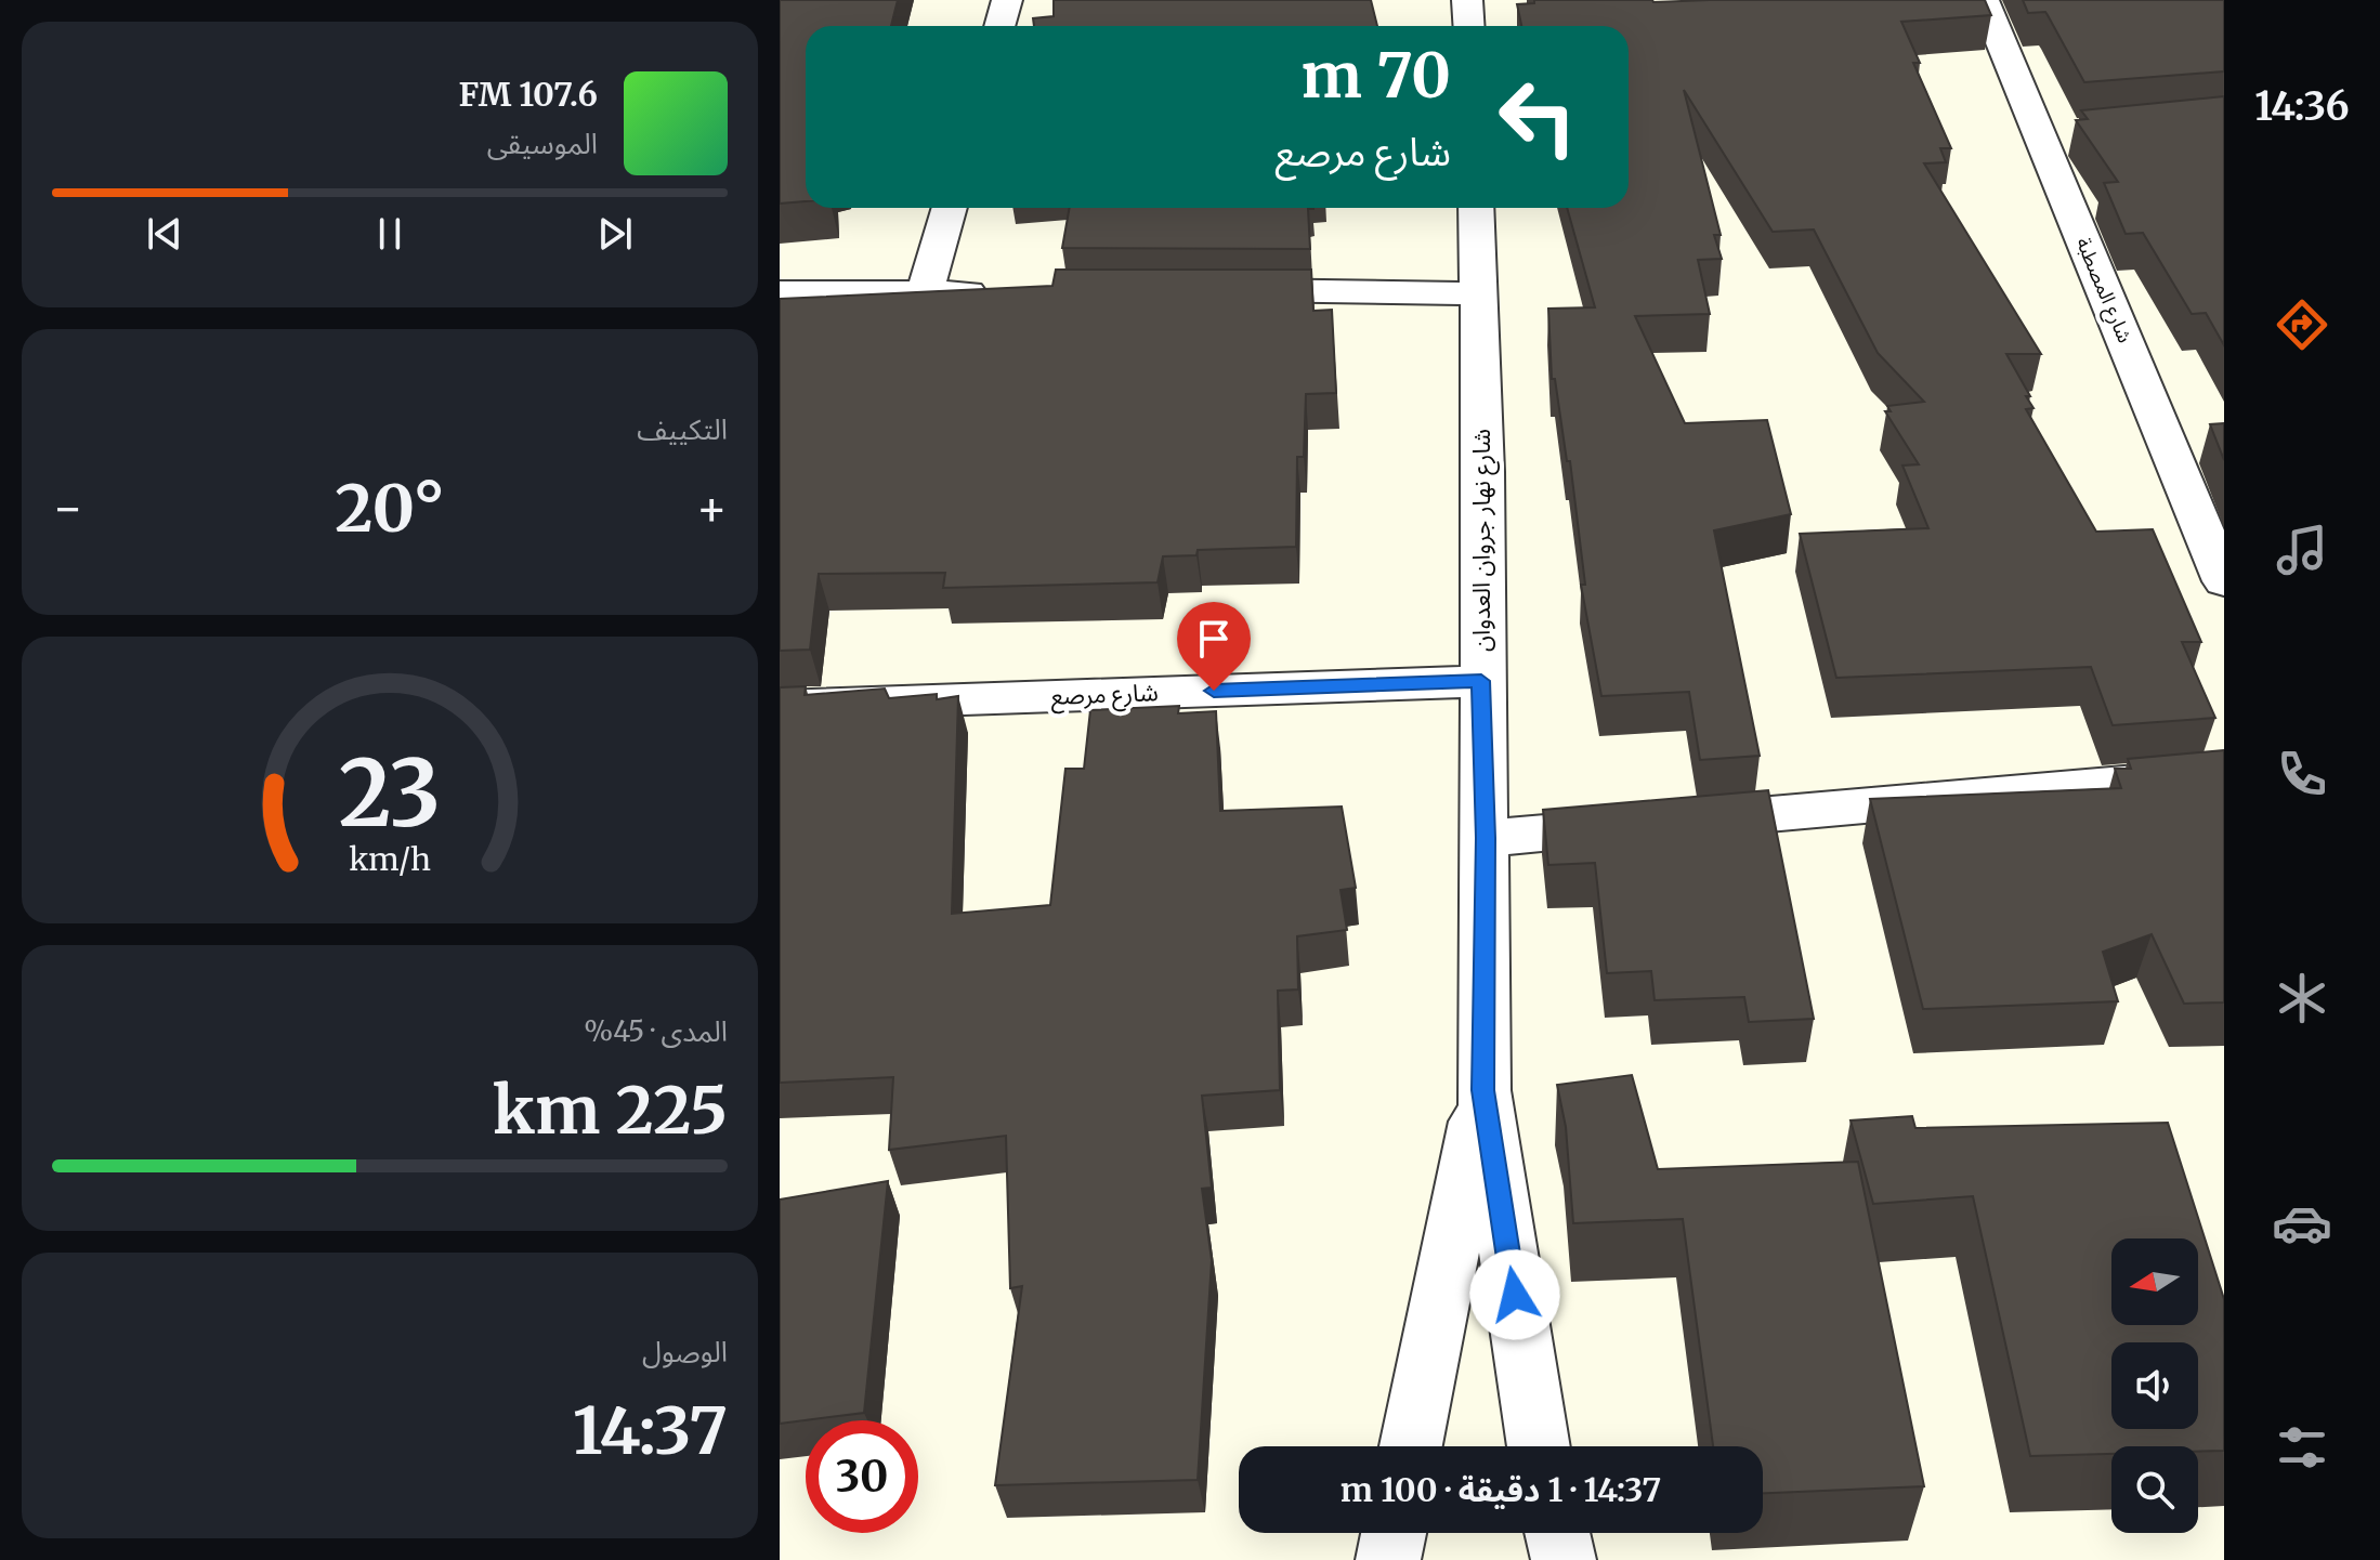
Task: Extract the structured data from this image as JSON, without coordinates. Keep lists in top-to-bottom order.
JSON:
{
  "streets": {
    "street": ["شارع المصطبة", "شارع نهار جروان العدوان", "شارع مرصع"]
  },
  "crossings": [
    ["شارع نهار جروان العدوان", "شارع مرصع"]
  ],
  "north": "left",
  "page": {
    "tabs": "14:36",
    "turn": ["70 m", "شارع مرصع"],
    "song": ["107.6 FM", "الموسيقى"],
    "tile": [
      "التكييف",
      ["المدى · 45%", "225 km"],
      ["الوصول", "14:37"]
    ],
    "heat": ["−", "20°", "+"],
    "limit": "30",
    "trip": "14:37 · 1 دقيقة · 100 m",
    "gauge": ["23", "km/h"]
  }
}
